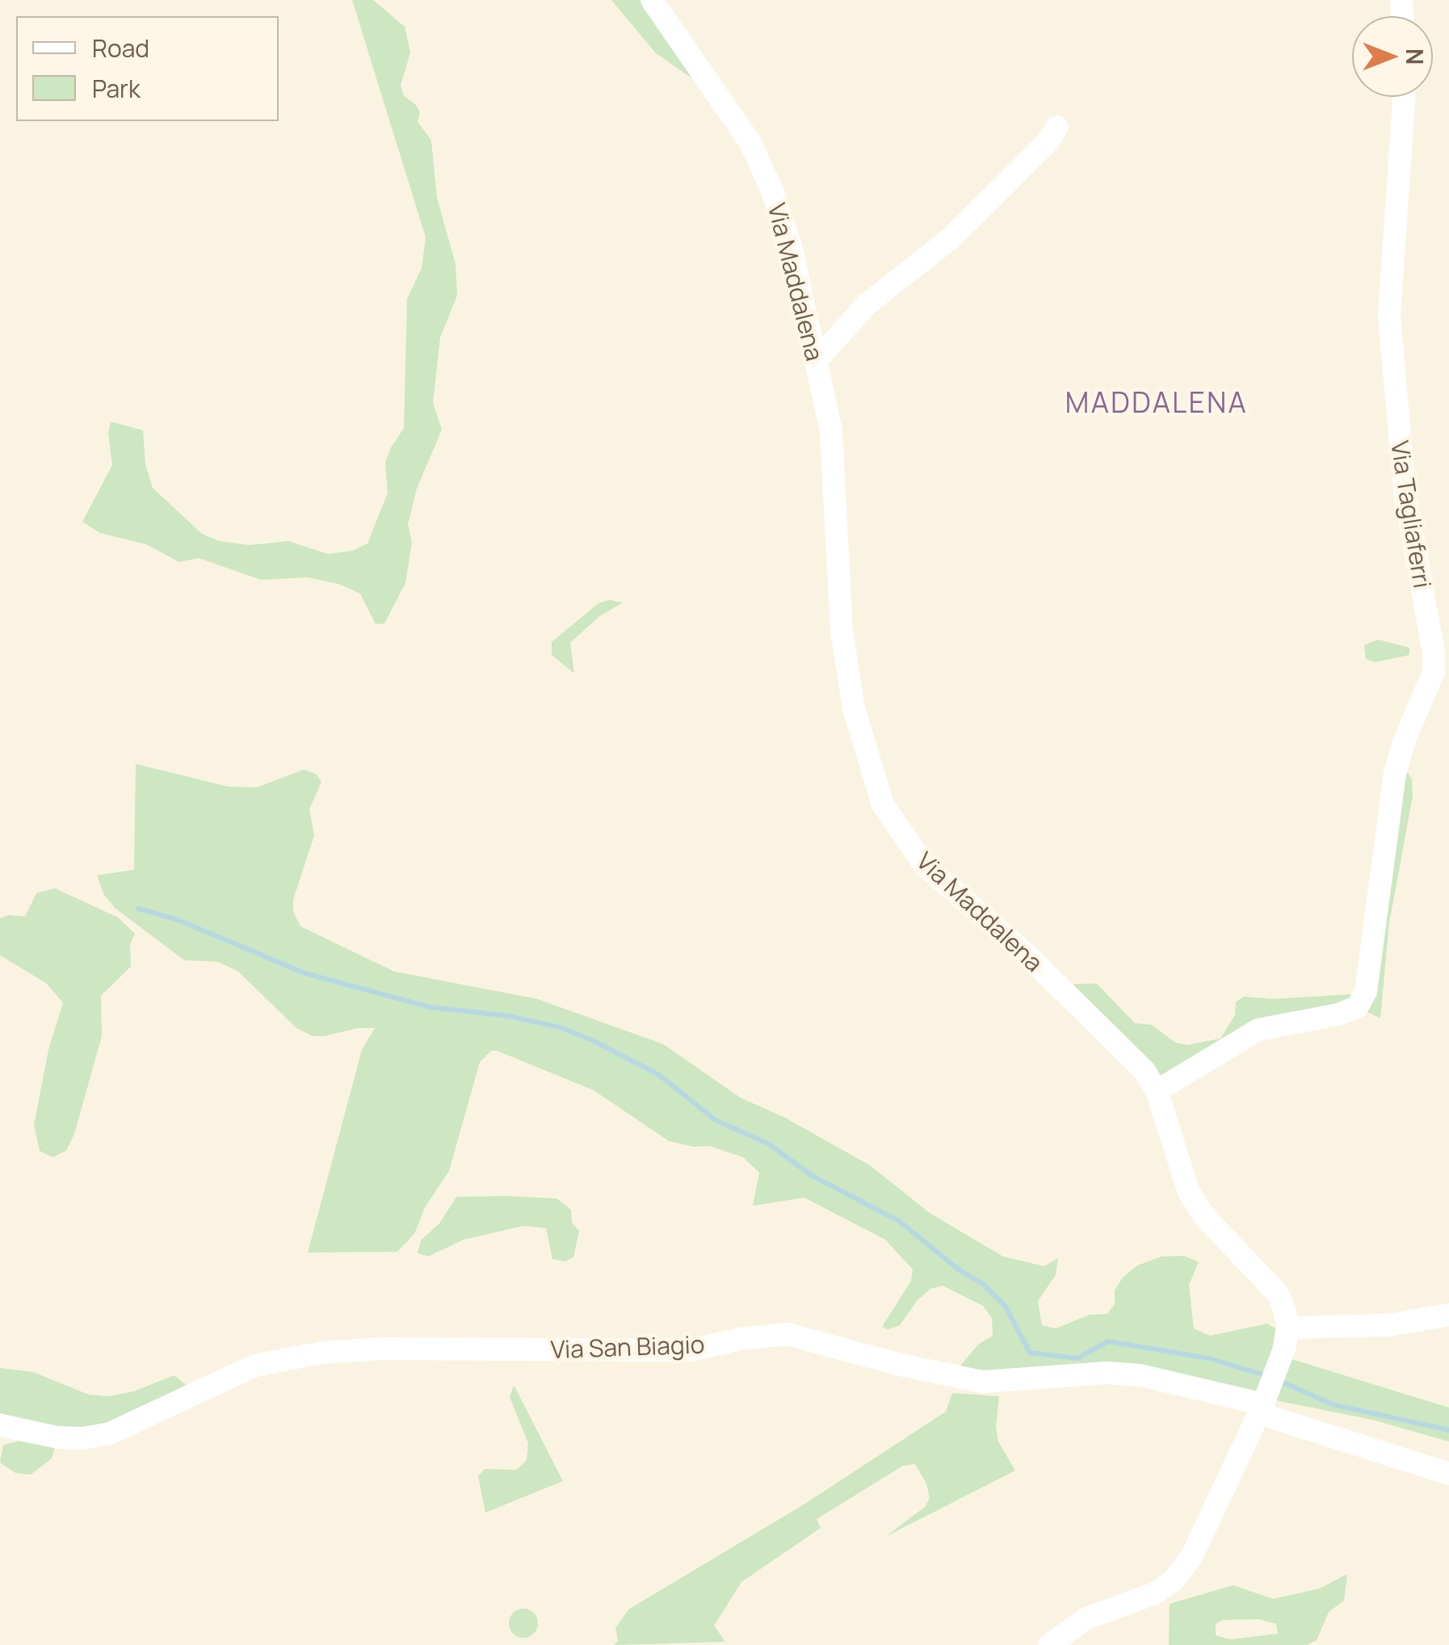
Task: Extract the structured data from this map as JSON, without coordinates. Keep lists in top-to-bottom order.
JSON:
{
  "streets": {
    "street": ["Via Maddalena", "Via Tagliaferri", "Via San Biagio"]
  },
  "crossings": [
    ["Via Maddalena", "Via Tagliaferri"]
  ],
  "districts": ["MADDALENA"],
  "legend": ["Road", "Park"],
  "north": "right"
}
